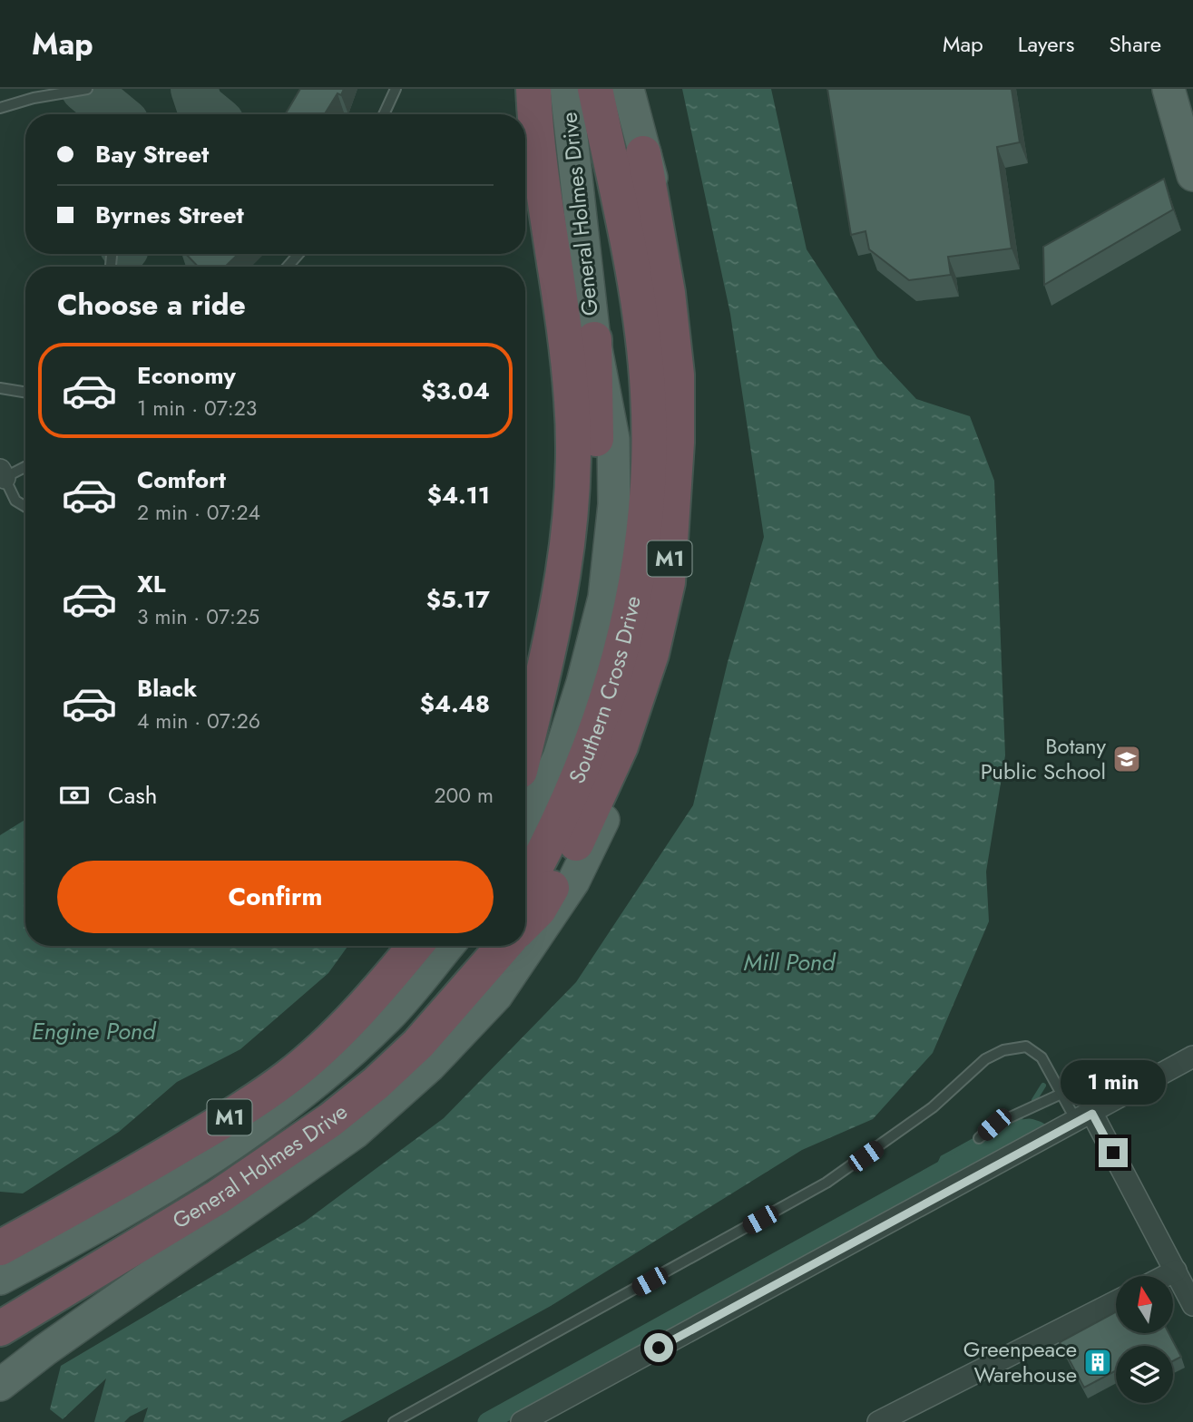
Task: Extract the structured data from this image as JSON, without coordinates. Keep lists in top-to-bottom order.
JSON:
{
  "streets": {
    "highway": ["General Holmes Drive", "M1", "Southern Cross Drive"]
  },
  "water": ["Mill Pond", "Engine Pond"],
  "places": {
    "school or university": ["Botany Public School"],
    "building": ["Greenpeace Warehouse"]
  },
  "north": "top",
  "page": {
    "header": "Map",
    "nav": ["Map", "Layers", "Share"],
    "banner": ["Bay Street", "Byrnes Street"],
    "heading": "Choose a ride",
    "list": [
      {
        "name": "Economy",
        "note": "1 min · 07:23",
        "value": "$3.04"
      },
      {
        "name": "Comfort",
        "note": "2 min · 07:24",
        "value": "$4.11"
      },
      {
        "name": "XL",
        "note": "3 min · 07:25",
        "value": "$5.17"
      },
      {
        "name": "Black",
        "note": "4 min · 07:26",
        "value": "$4.48"
      }
    ],
    "pay": ["Cash", "200 m"],
    "buttons": "Confirm",
    "bubble": "1 min"
  }
}
